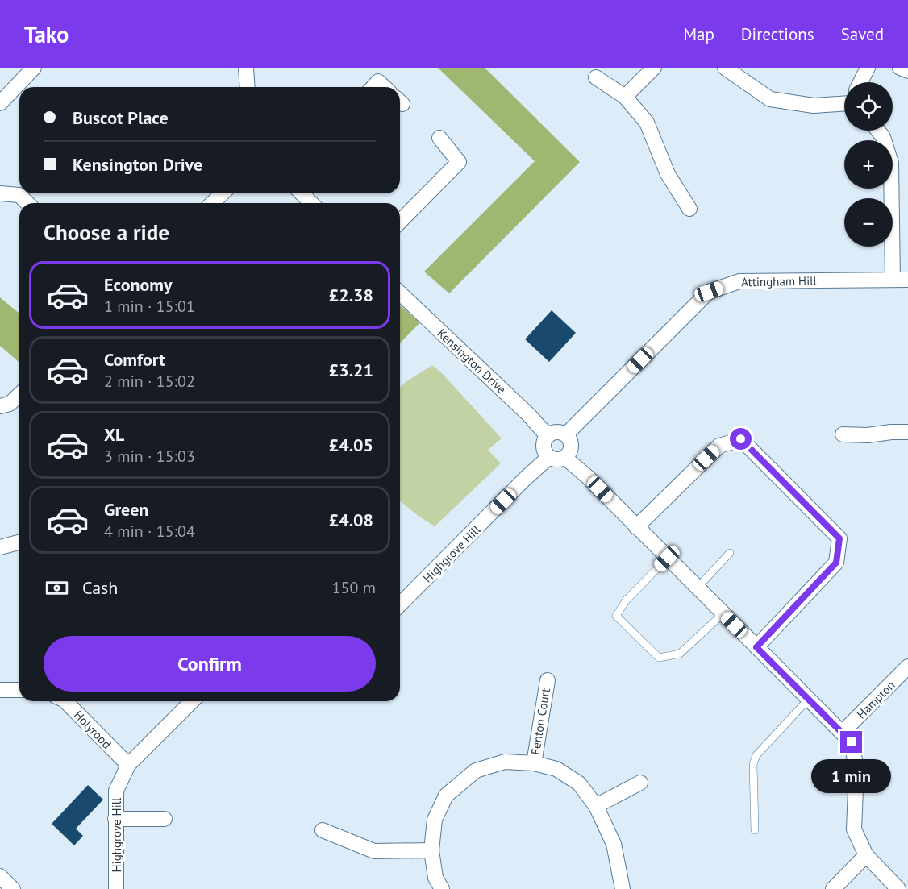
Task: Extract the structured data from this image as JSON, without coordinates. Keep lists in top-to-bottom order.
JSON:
{
  "streets": {
    "street": [
      "Attingham Hill",
      "Kensington Drive",
      "Highgrove Hill",
      "Hampton",
      "Fenton Court",
      "Holyrood"
    ]
  },
  "crossings": [
    ["Attingham Hill", "Kensington Drive"],
    ["Attingham Hill", "Highgrove Hill"],
    ["Kensington Drive", "Highgrove Hill"],
    ["Highgrove Hill", "Holyrood"]
  ],
  "page": {
    "header": "Tako",
    "nav": ["Map", "Directions", "Saved"],
    "map_buttons": ["+", "−"],
    "banner": ["Buscot Place", "Kensington Drive"],
    "heading": "Choose a ride",
    "list": [
      {
        "name": "Economy",
        "note": "1 min · 15:01",
        "value": "£2.38"
      },
      {
        "name": "Comfort",
        "note": "2 min · 15:02",
        "value": "£3.21"
      },
      {
        "name": "XL",
        "note": "3 min · 15:03",
        "value": "£4.05"
      },
      {
        "name": "Green",
        "note": "4 min · 15:04",
        "value": "£4.08"
      }
    ],
    "pay": ["Cash", "150 m"],
    "buttons": "Confirm",
    "bubble": "1 min"
  }
}
